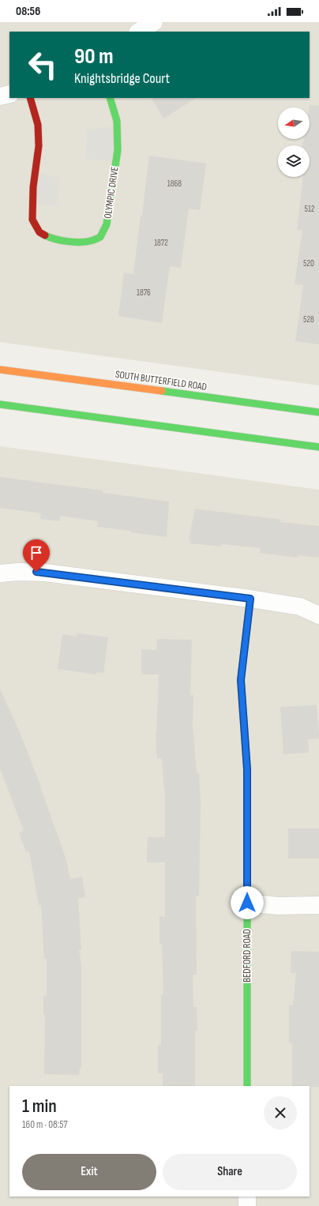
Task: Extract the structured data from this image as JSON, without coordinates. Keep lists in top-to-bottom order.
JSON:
{
  "streets": {
    "street": ["OLYMPIC DRIVE", "SOUTH BUTTERFIELD ROAD", "BEDFORD ROAD"]
  },
  "house_numbers": [
    "1868",
    "512",
    "1872",
    "520",
    "1876",
    "528"
  ],
  "north": "left",
  "page": {
    "status": "08:56",
    "turn": ["90 m", "Knightsbridge Court"],
    "heading": ["1 min", "160 m · 08:57"],
    "buttons": ["Exit", "Share"]
  }
}
